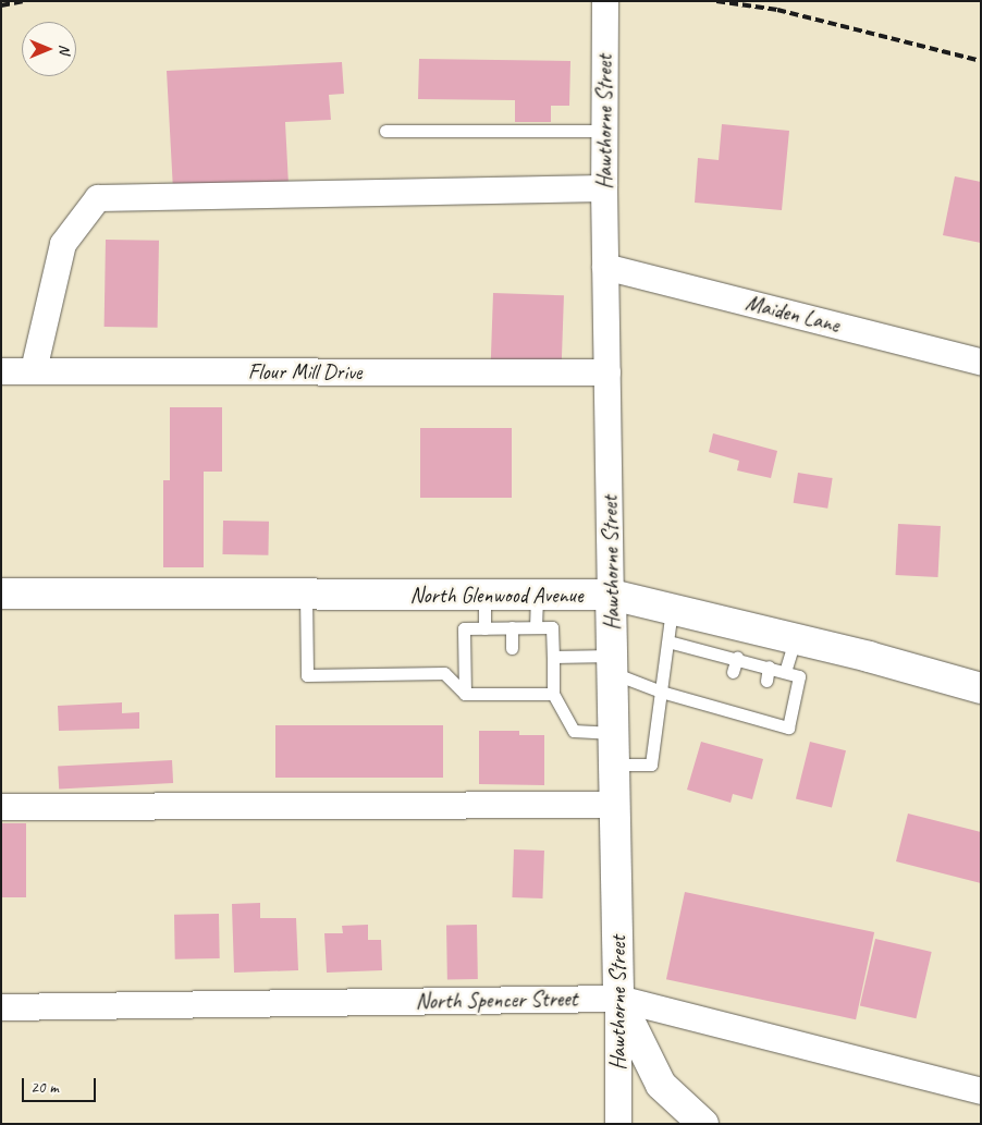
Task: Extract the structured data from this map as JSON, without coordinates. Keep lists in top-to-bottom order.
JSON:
{
  "streets": {
    "main road": ["Hawthorne Street", "North Glenwood Avenue"],
    "street": ["Maiden Lane", "Flour Mill Drive", "North Spencer Street"]
  },
  "crossings": [
    ["Hawthorne Street", "Maiden Lane"],
    ["Hawthorne Street", "Flour Mill Drive"],
    ["Hawthorne Street", "North Glenwood Avenue"],
    ["Hawthorne Street", "North Spencer Street"]
  ],
  "scale_bar": "20 m",
  "north": "right"
}
